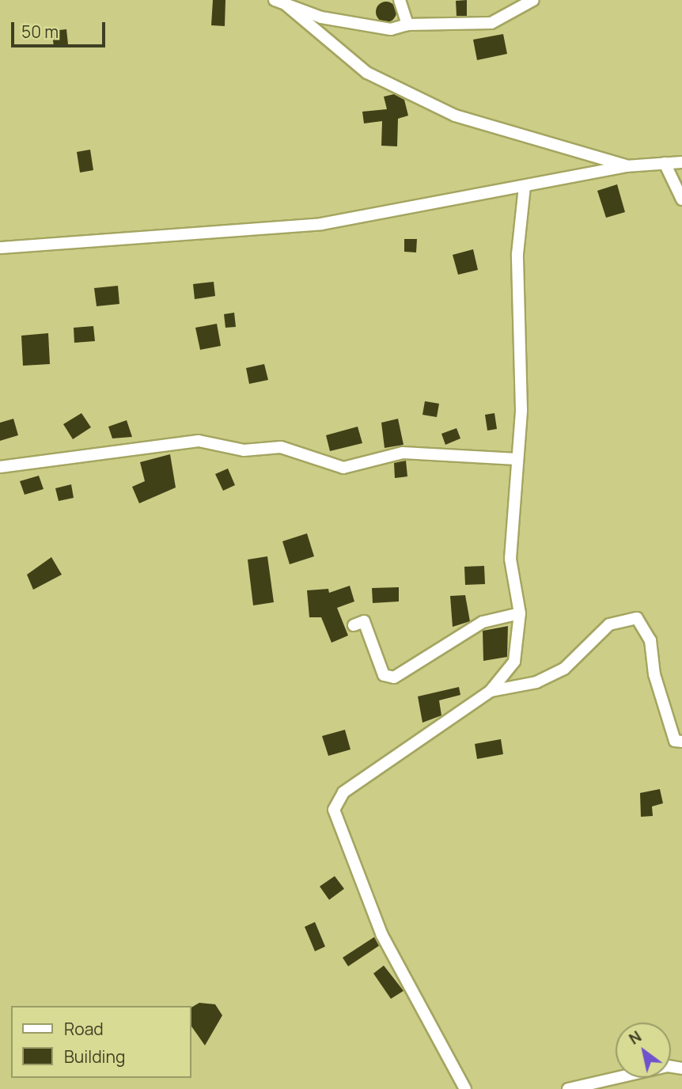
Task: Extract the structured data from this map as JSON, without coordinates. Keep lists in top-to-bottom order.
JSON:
{
  "legend": ["Road", "Building"],
  "scale_bar": "50 m",
  "north": "top left"
}
